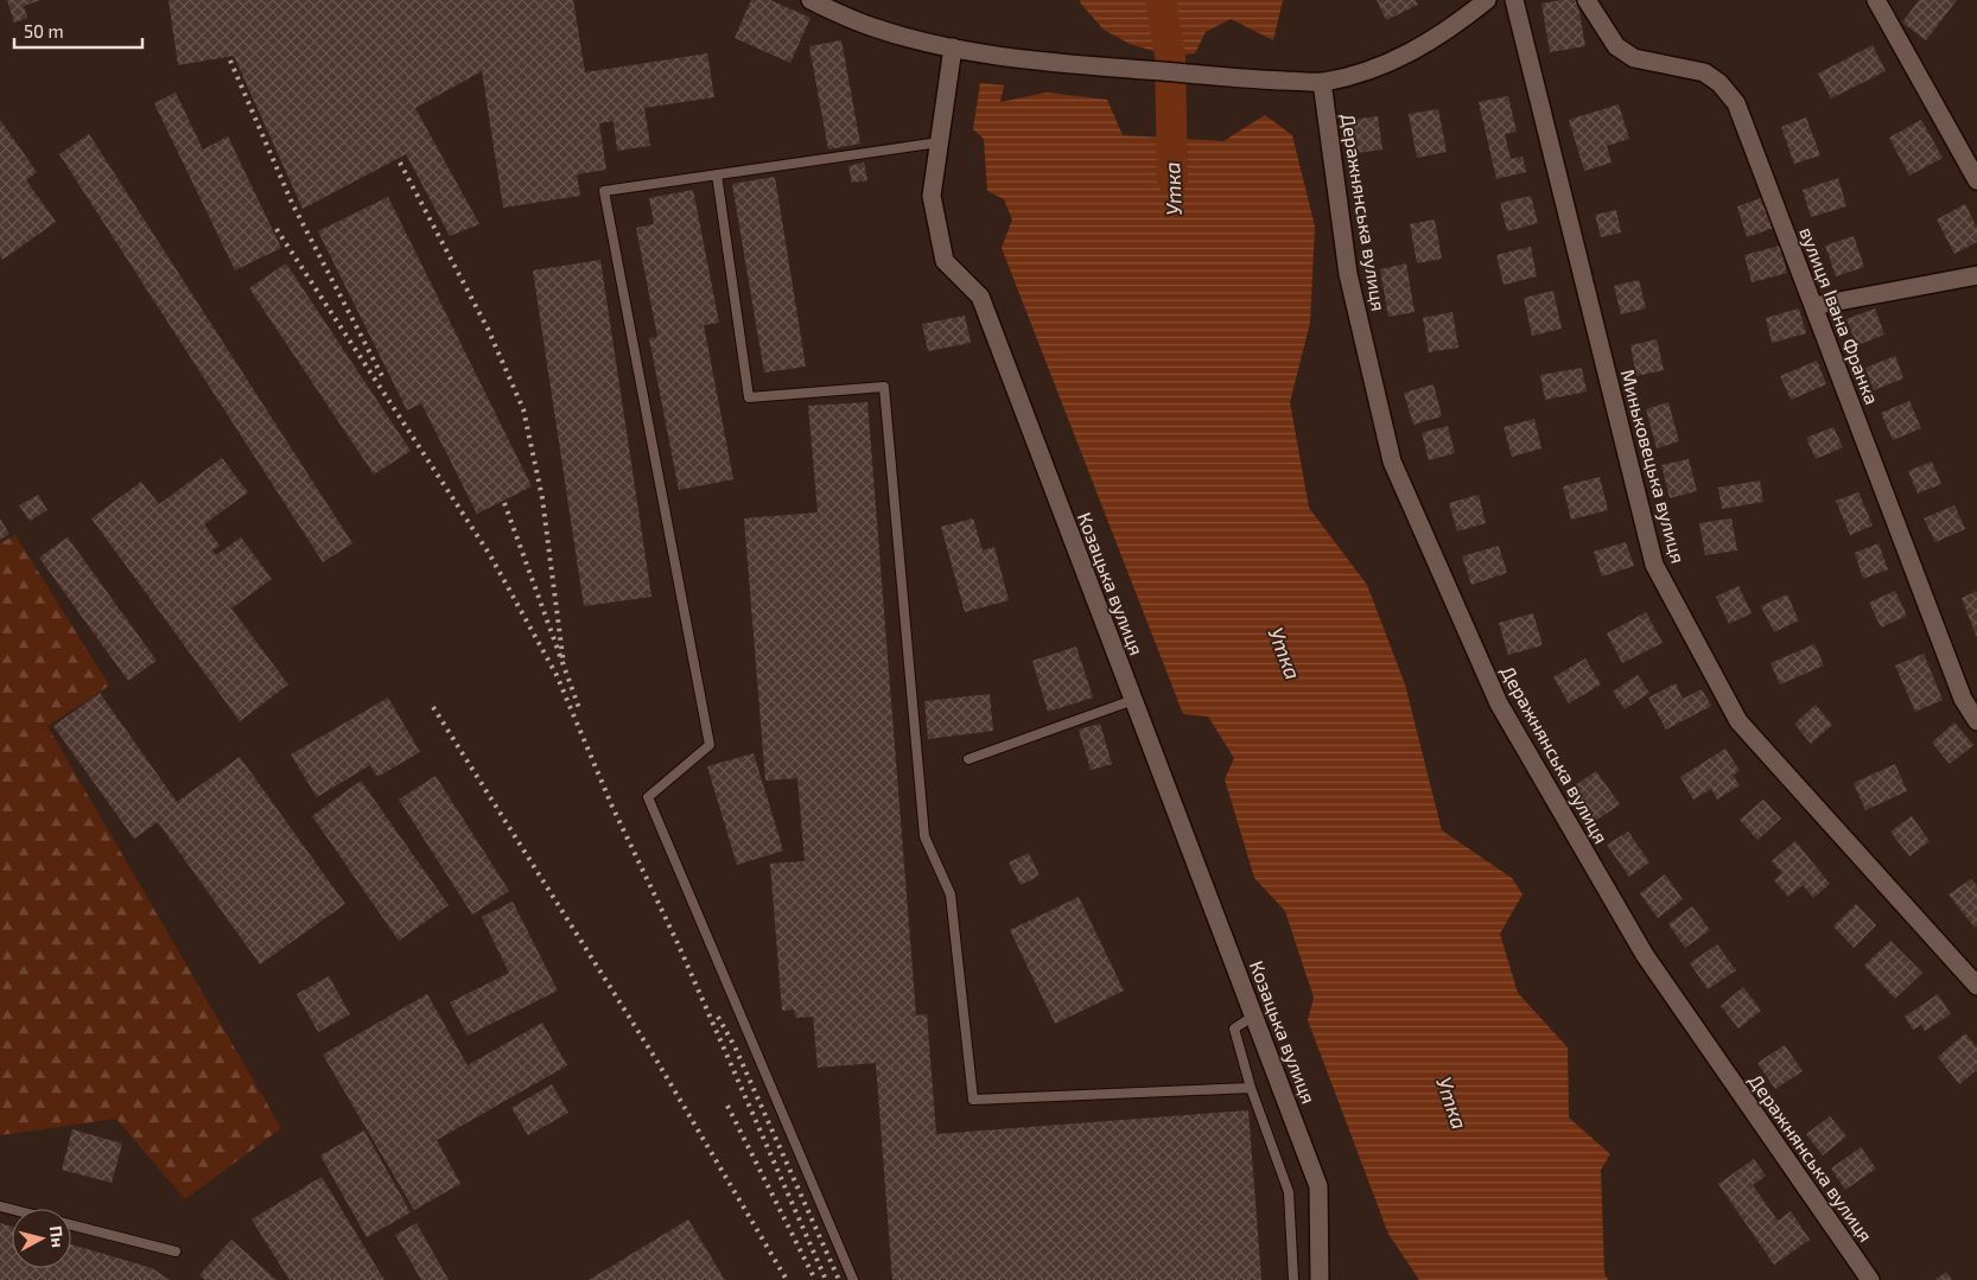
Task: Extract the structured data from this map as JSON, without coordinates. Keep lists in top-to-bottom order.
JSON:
{
  "streets": {
    "street": [
      "Деражнянська вулиця",
      "вулиця Івана Франка",
      "Миньковецька вулиця",
      "Козацька вулиця"
    ]
  },
  "water": ["Утка"],
  "scale_bar": "50 m",
  "north": "right"
}
